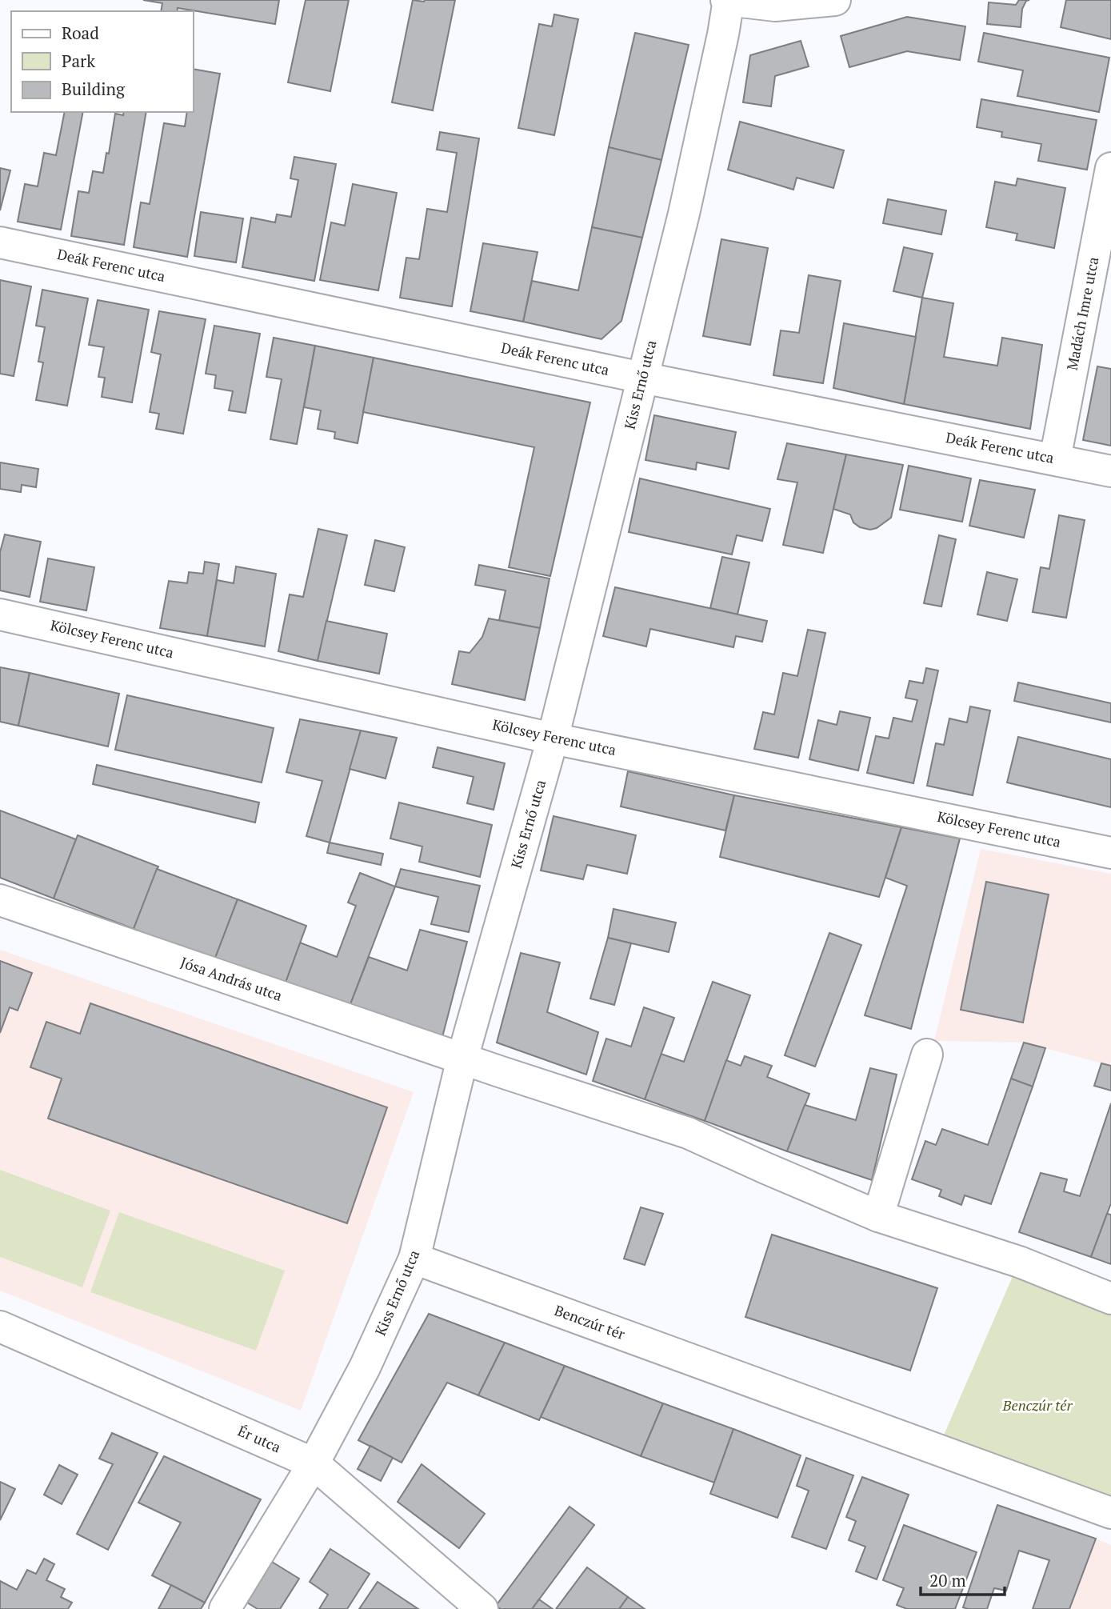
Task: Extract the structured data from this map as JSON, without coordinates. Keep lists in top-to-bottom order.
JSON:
{
  "streets": {
    "street": [
      "Deák Ferenc utca",
      "Madách Imre utca",
      "Kiss Ernő utca",
      "Kölcsey Ferenc utca",
      "Jósa András utca",
      "Benczúr tér",
      "Ér utca"
    ]
  },
  "crossings": [
    ["Deák Ferenc utca", "Madách Imre utca"],
    ["Deák Ferenc utca", "Kiss Ernő utca"],
    ["Kiss Ernő utca", "Kölcsey Ferenc utca"],
    ["Kiss Ernő utca", "Jósa András utca"],
    ["Kiss Ernő utca", "Benczúr tér"],
    ["Kiss Ernő utca", "Ér utca"]
  ],
  "parks": ["Benczúr tér"],
  "legend": ["Road", "Park", "Building"],
  "scale_bar": "20 m"
}
